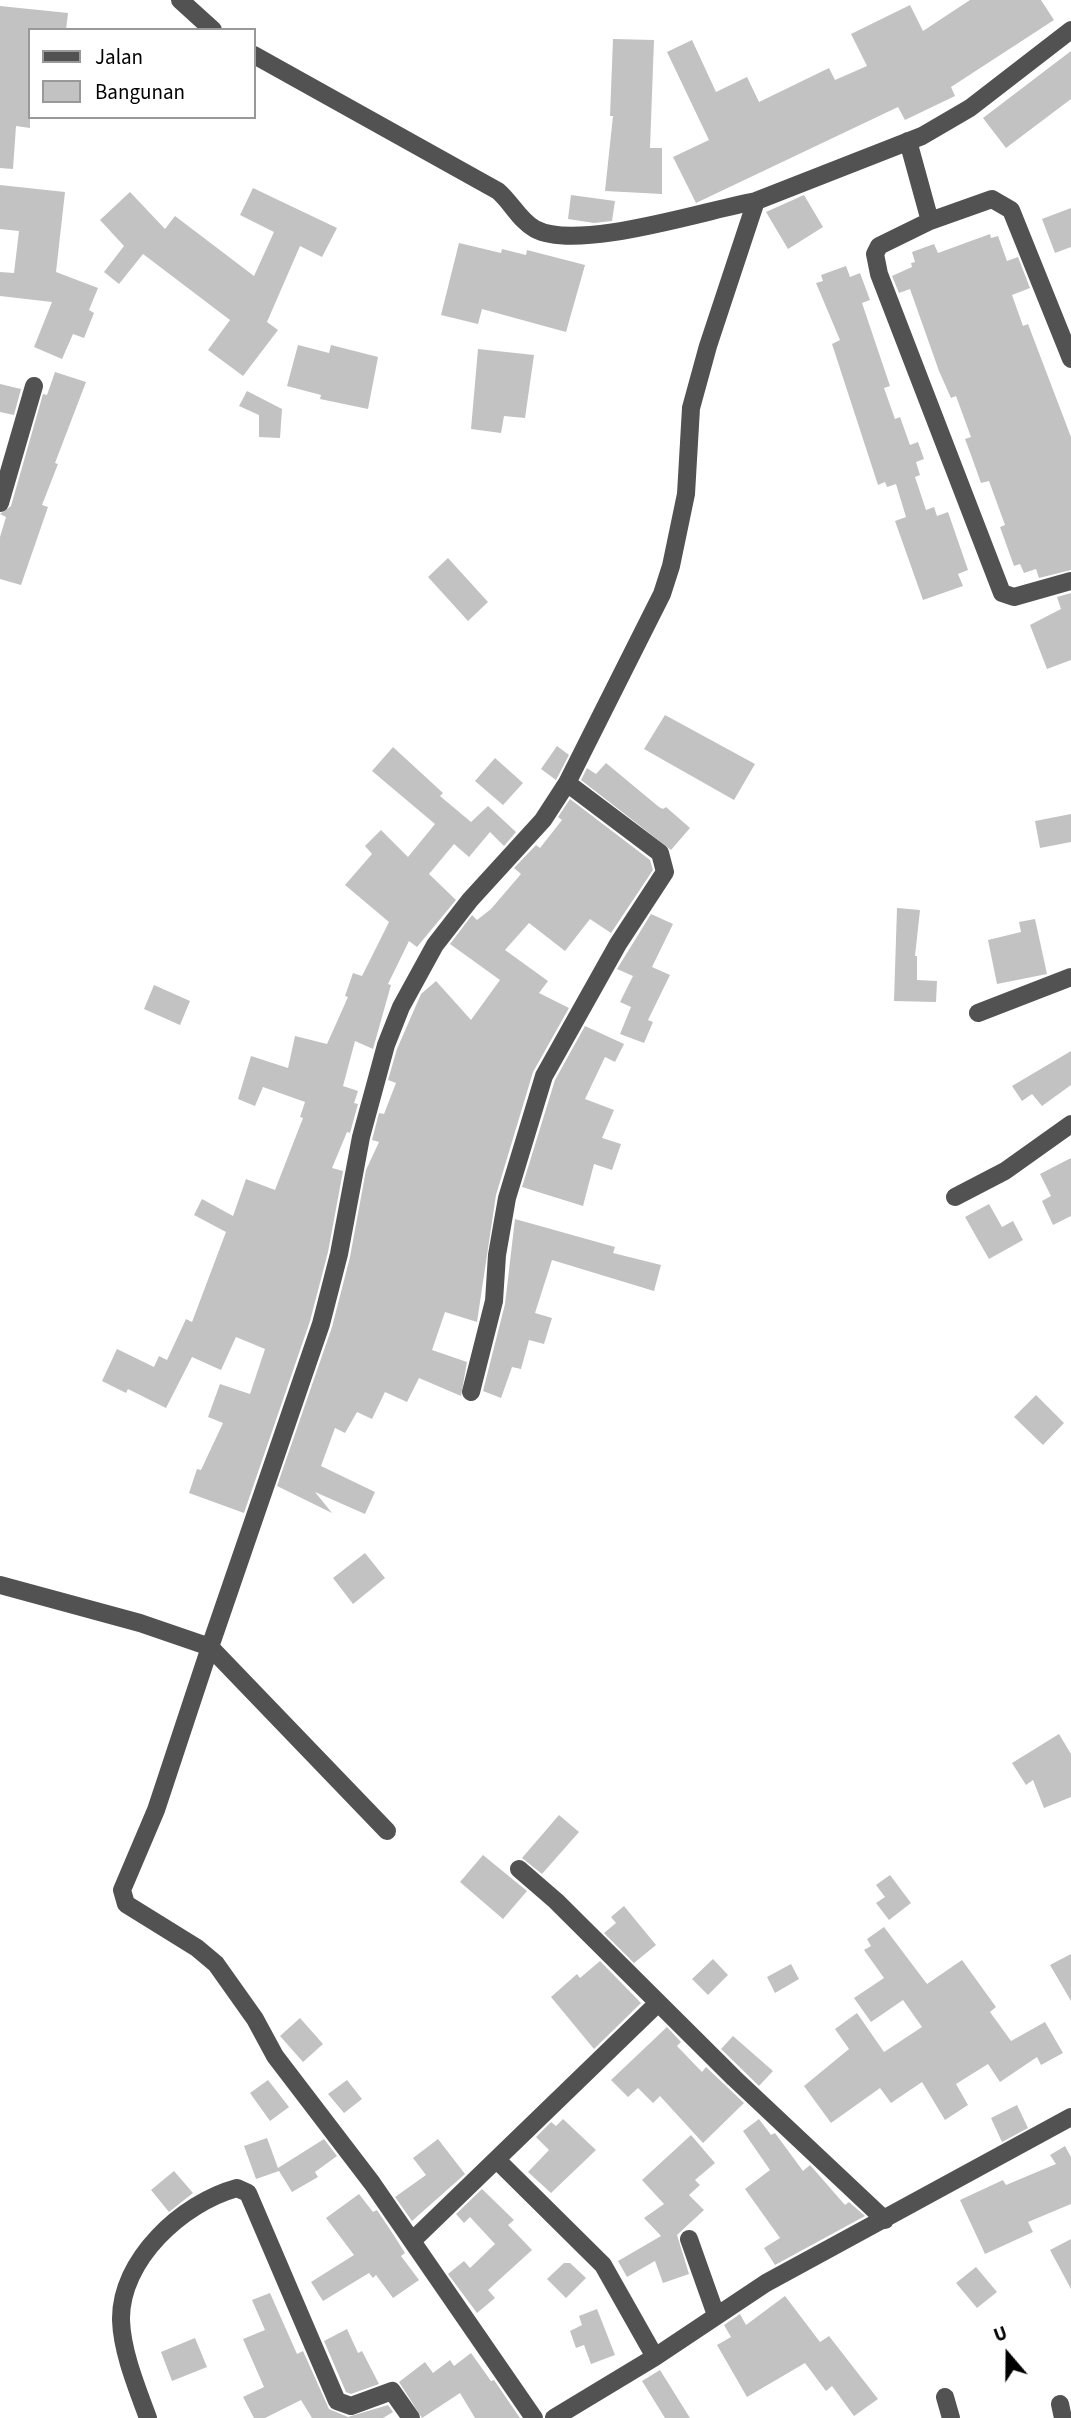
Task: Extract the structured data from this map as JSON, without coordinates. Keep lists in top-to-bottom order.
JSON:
{
  "legend": ["Jalan", "Bangunan"],
  "north": "top"
}
